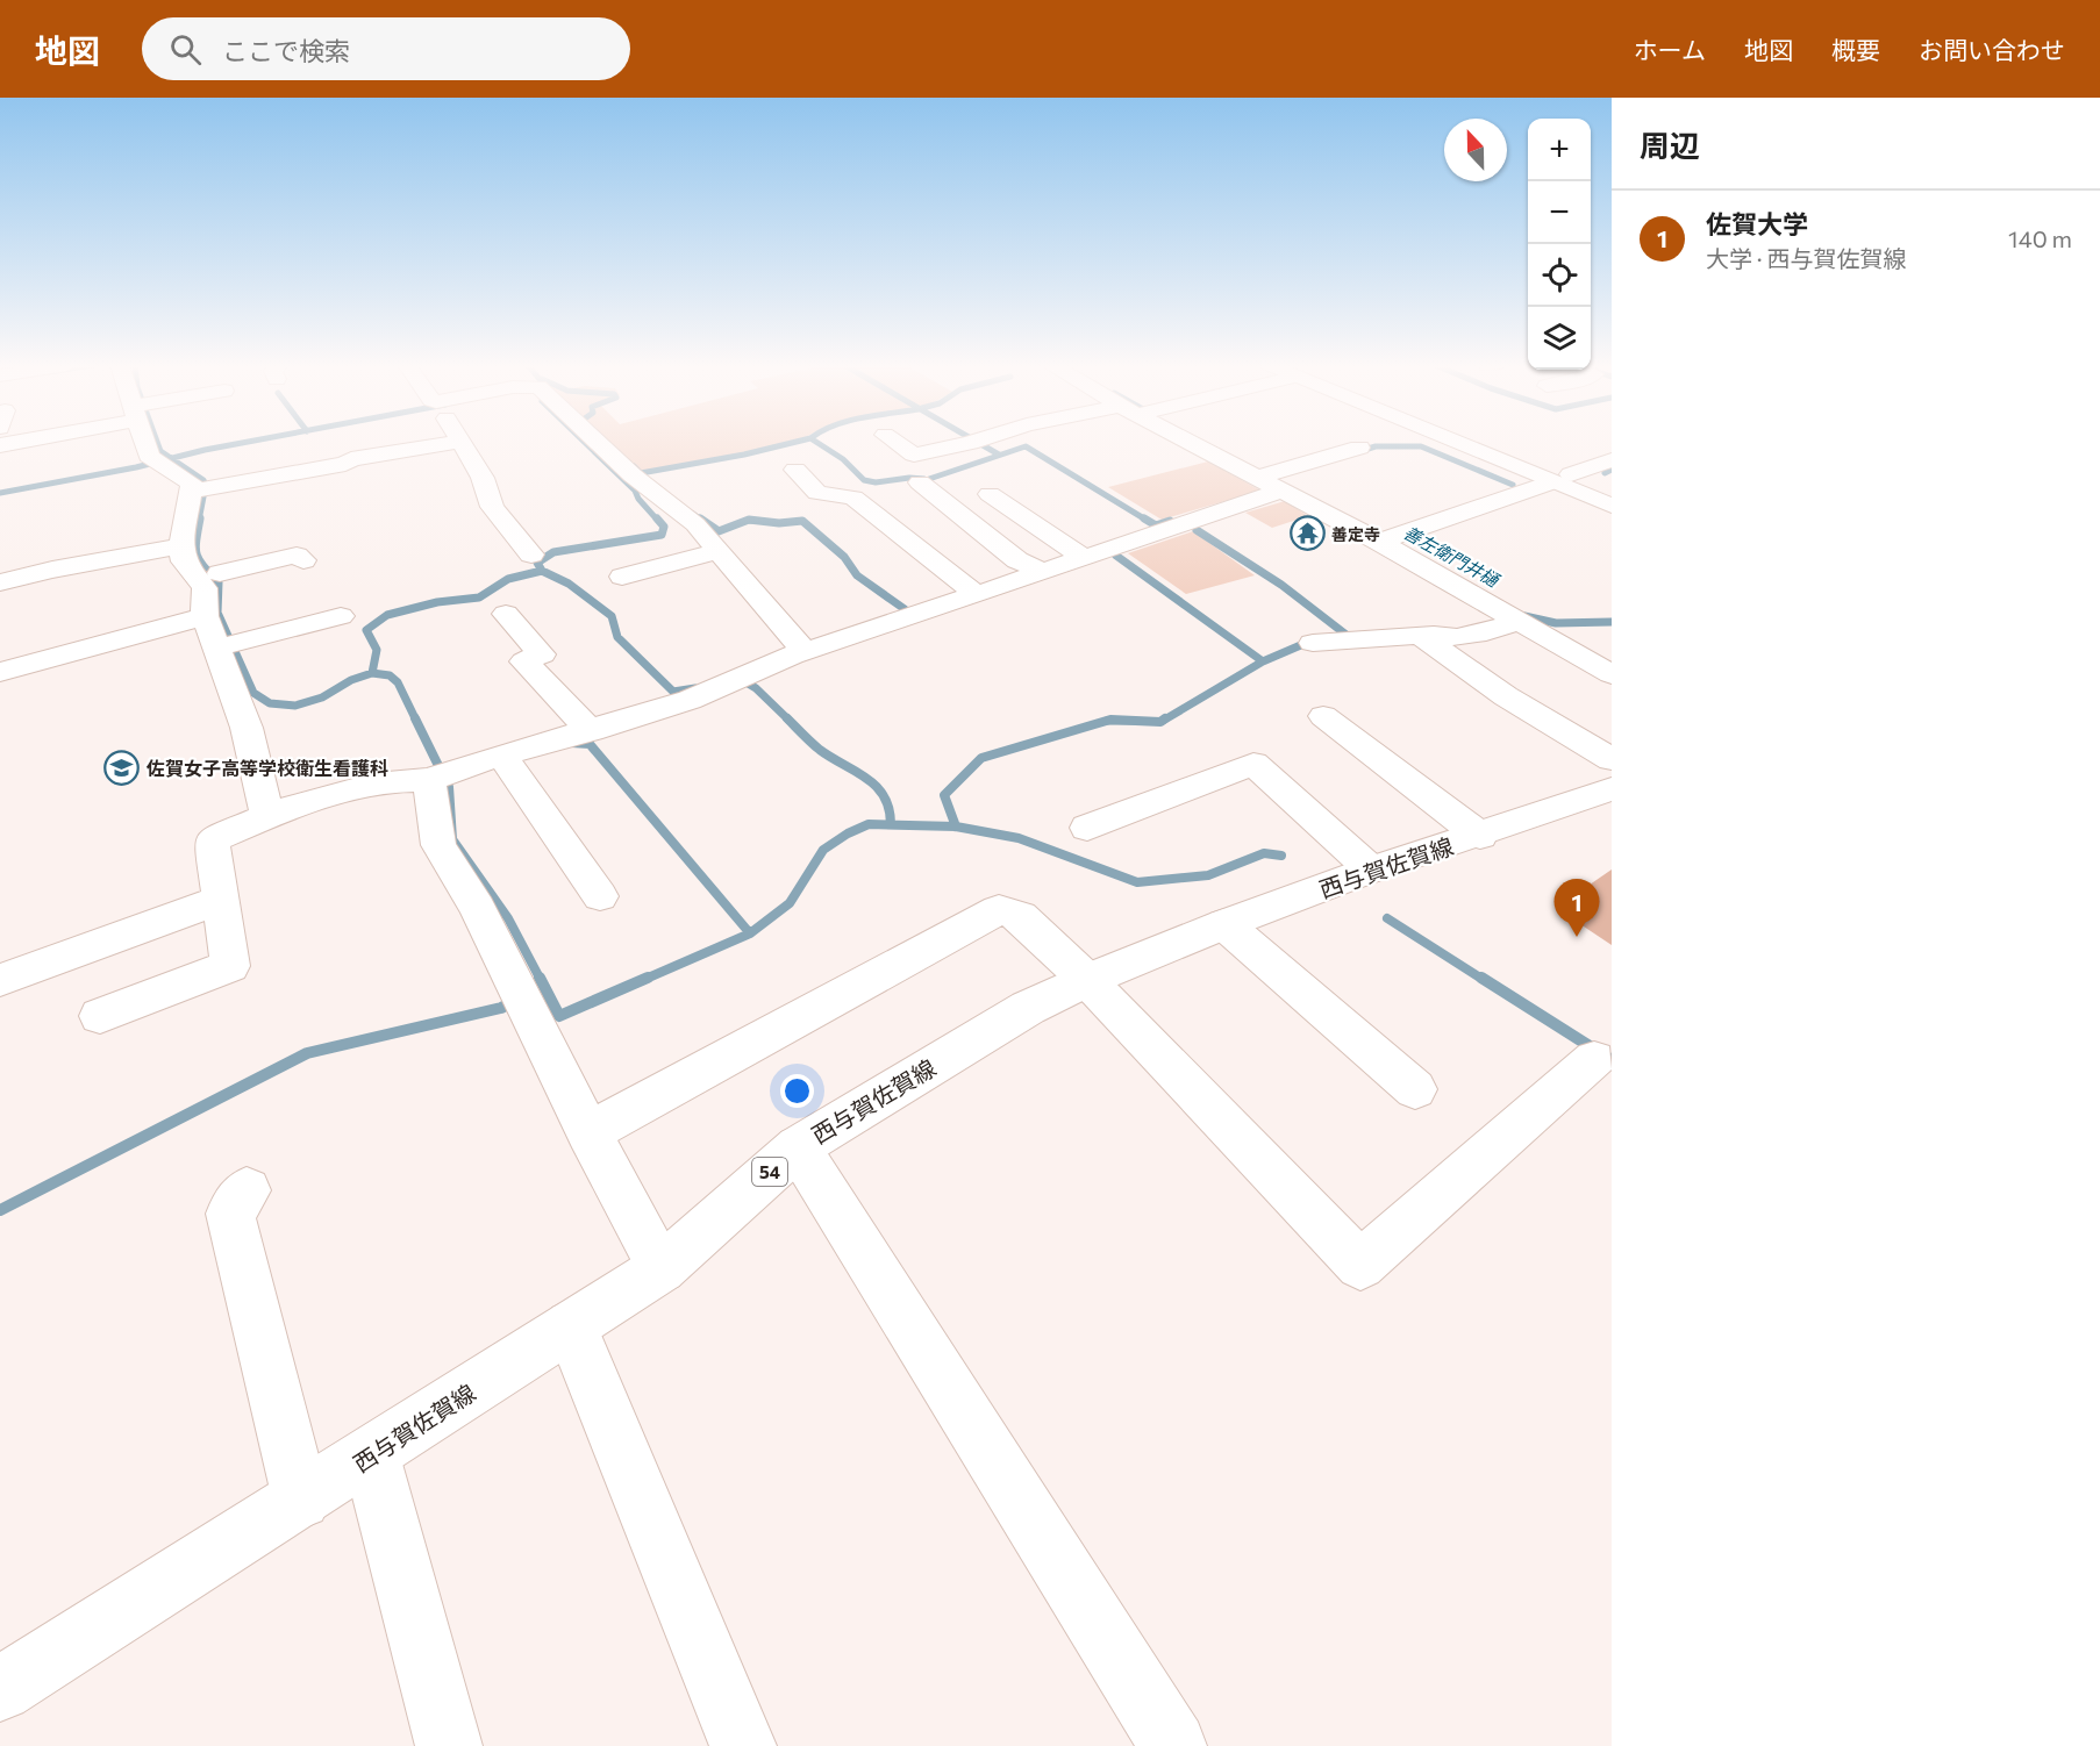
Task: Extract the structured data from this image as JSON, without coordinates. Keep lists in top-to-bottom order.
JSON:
{
  "streets": {
    "street": ["西与賀佐賀線", "54"]
  },
  "water": ["善左衛門井樋"],
  "places": {
    "temple": ["善定寺"],
    "school or university": ["佐賀女子高等学校衛生看護科"]
  },
  "north": "top",
  "page": {
    "header": "地図",
    "search": "ここで検索",
    "nav": [
      "ホーム",
      "地図",
      "概要",
      "お問い合わせ"
    ],
    "heading": "周辺",
    "map_buttons": ["+", "−"],
    "list": [
      {
        "mark": "1",
        "name": "佐賀大学",
        "note": "大学 · 西与賀佐賀線",
        "value": "140 m"
      }
    ],
    "pins": "1"
  }
}
